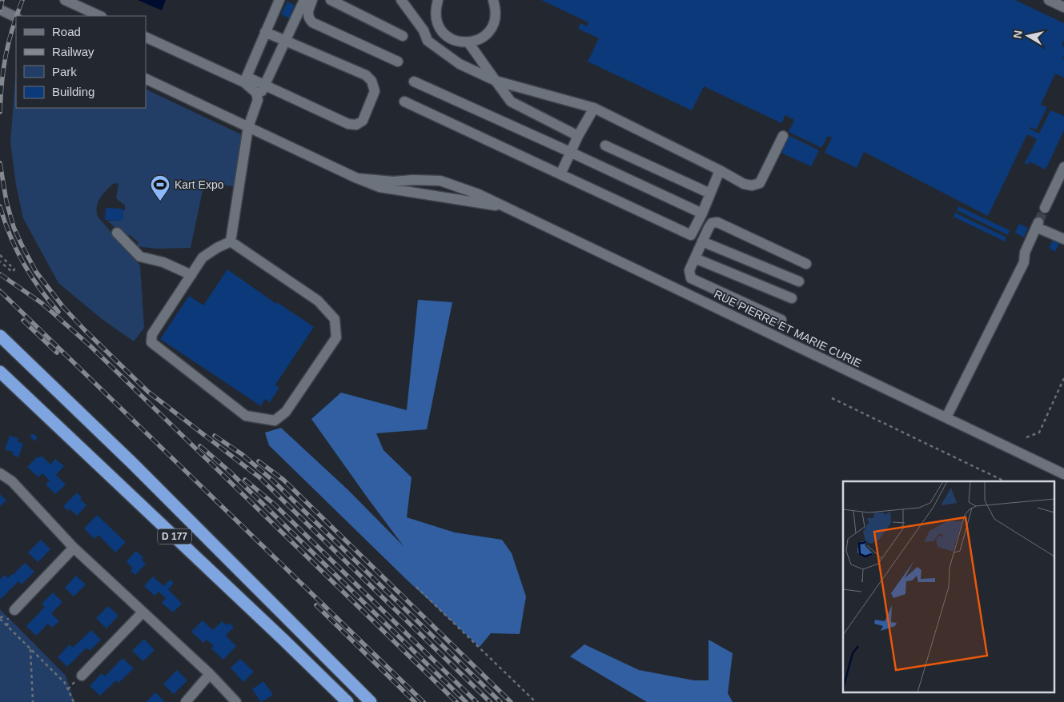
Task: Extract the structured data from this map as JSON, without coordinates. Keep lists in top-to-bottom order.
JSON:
{
  "streets": {
    "highway": ["D 177"],
    "street": ["RUE PIERRE ET MARIE CURIE"]
  },
  "places": {
    "sports": ["Kart Expo"]
  },
  "legend": [
    "Road",
    "Railway",
    "Park",
    "Building"
  ],
  "north": "left"
}
